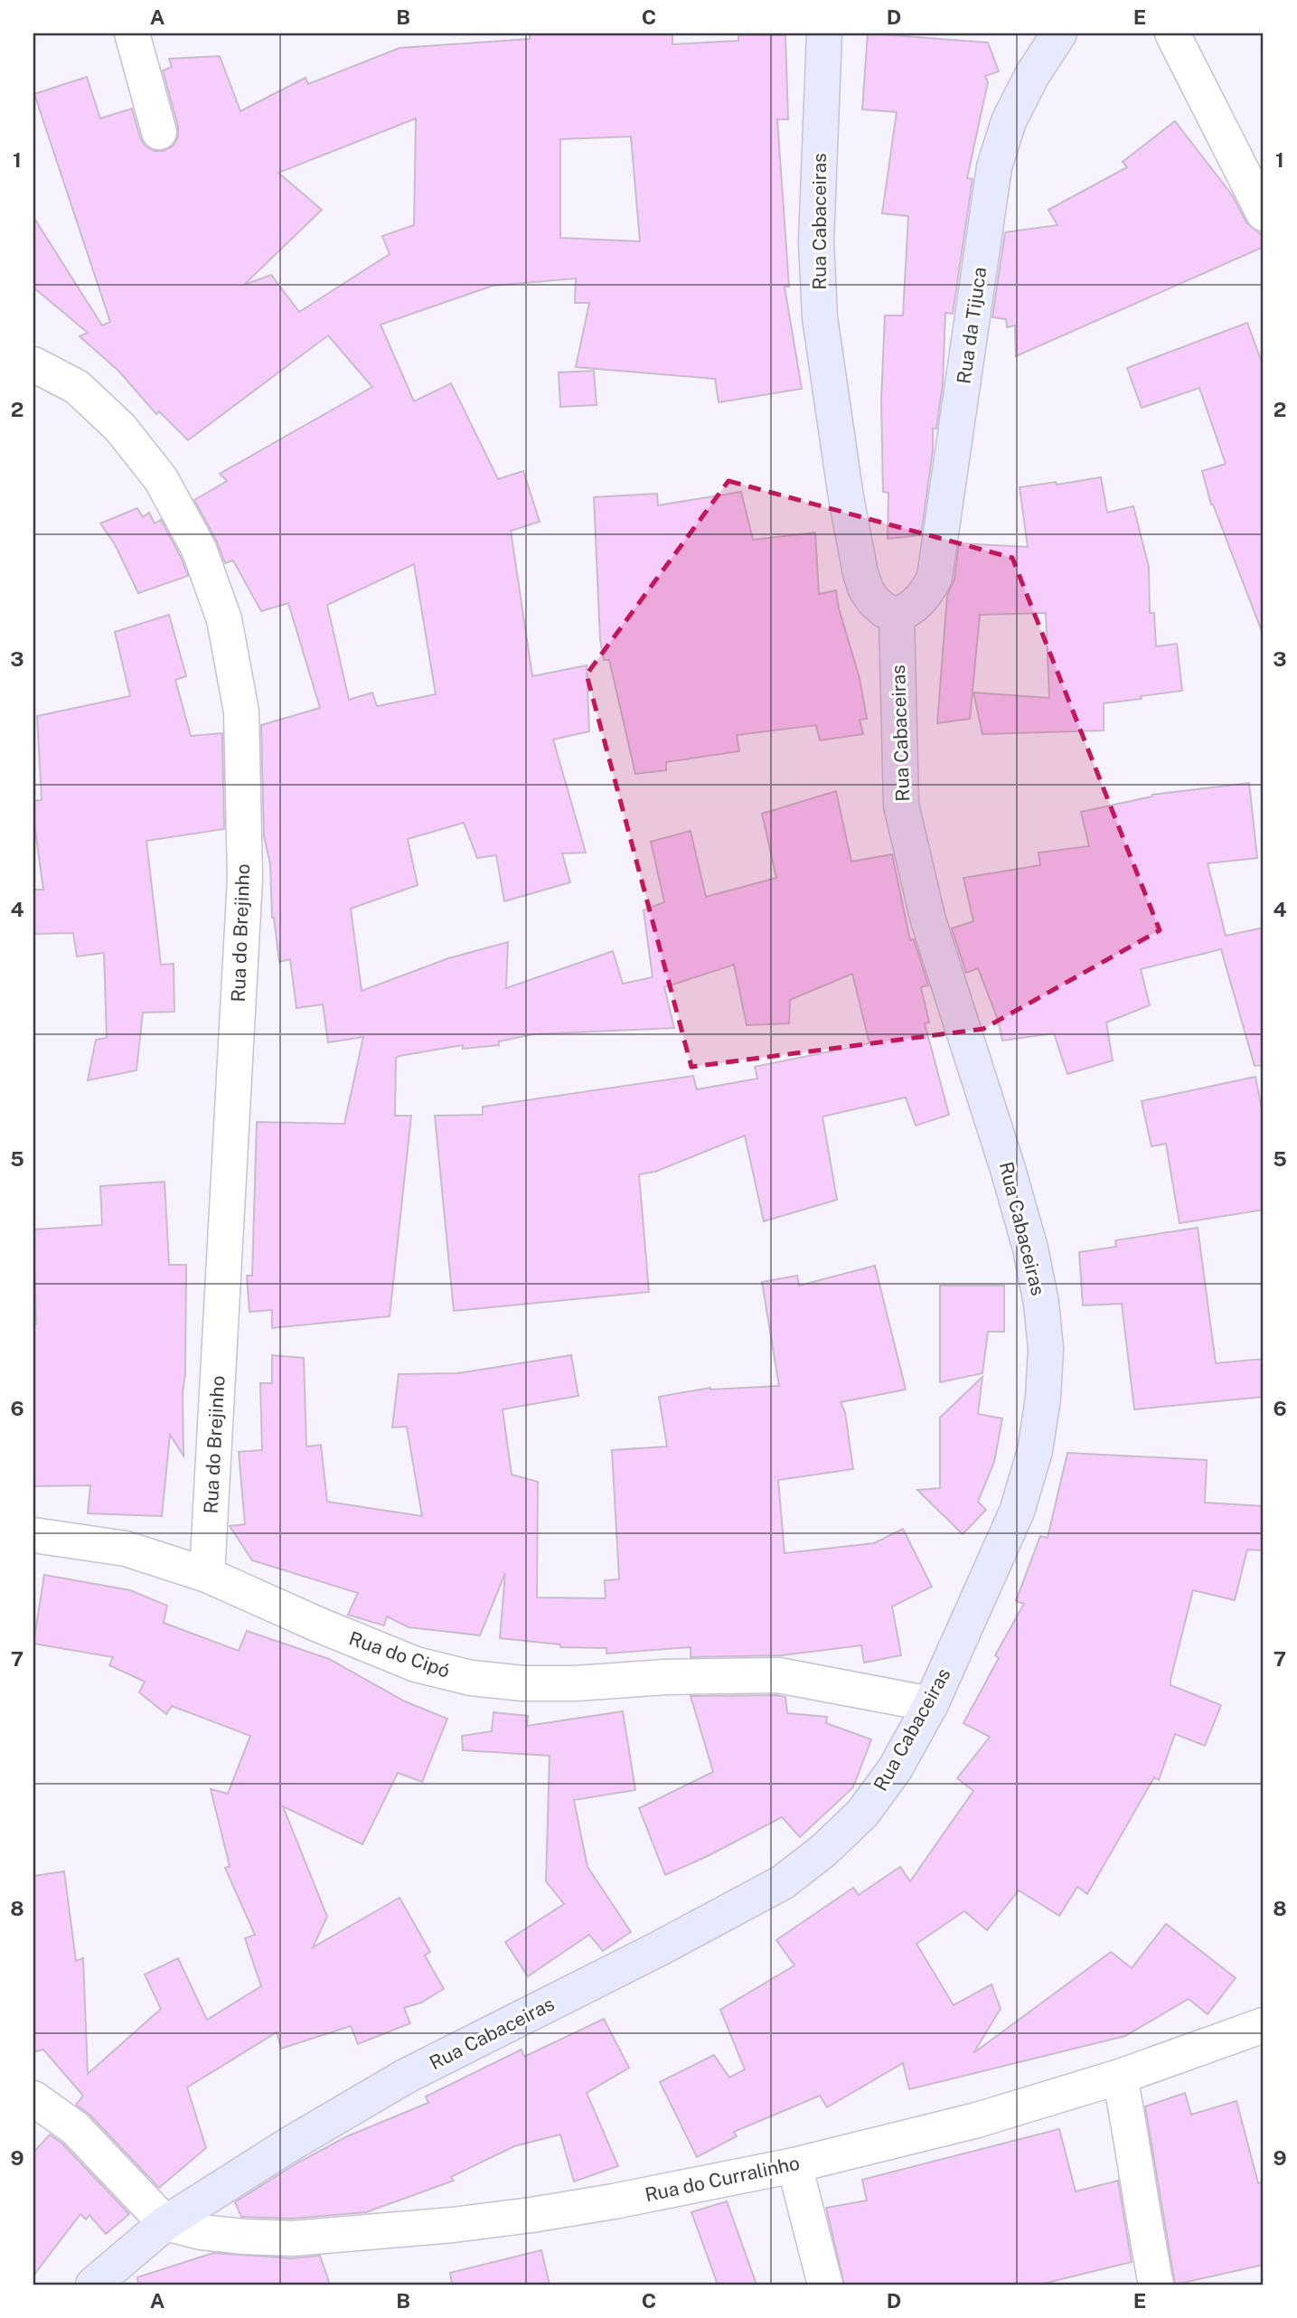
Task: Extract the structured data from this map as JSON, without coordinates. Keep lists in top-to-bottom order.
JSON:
{
  "streets": {
    "main road": ["Rua Cabaceiras", "Rua da Tijuca"],
    "street": ["Rua do Brejinho", "Rua do Cipó", "Rua do Curralinho"]
  },
  "crossings": [
    ["Rua Cabaceiras", "Rua da Tijuca"],
    ["Rua Cabaceiras", "Rua do Cipó"],
    ["Rua Cabaceiras", "Rua do Curralinho"],
    ["Rua do Brejinho", "Rua do Cipó"]
  ],
  "grid": {
    "columns": [
      "A",
      "B",
      "C",
      "D",
      "E"
    ],
    "rows": [
      "1",
      "2",
      "3",
      "4",
      "5",
      "6",
      "7",
      "8",
      "9"
    ]
  }
}
